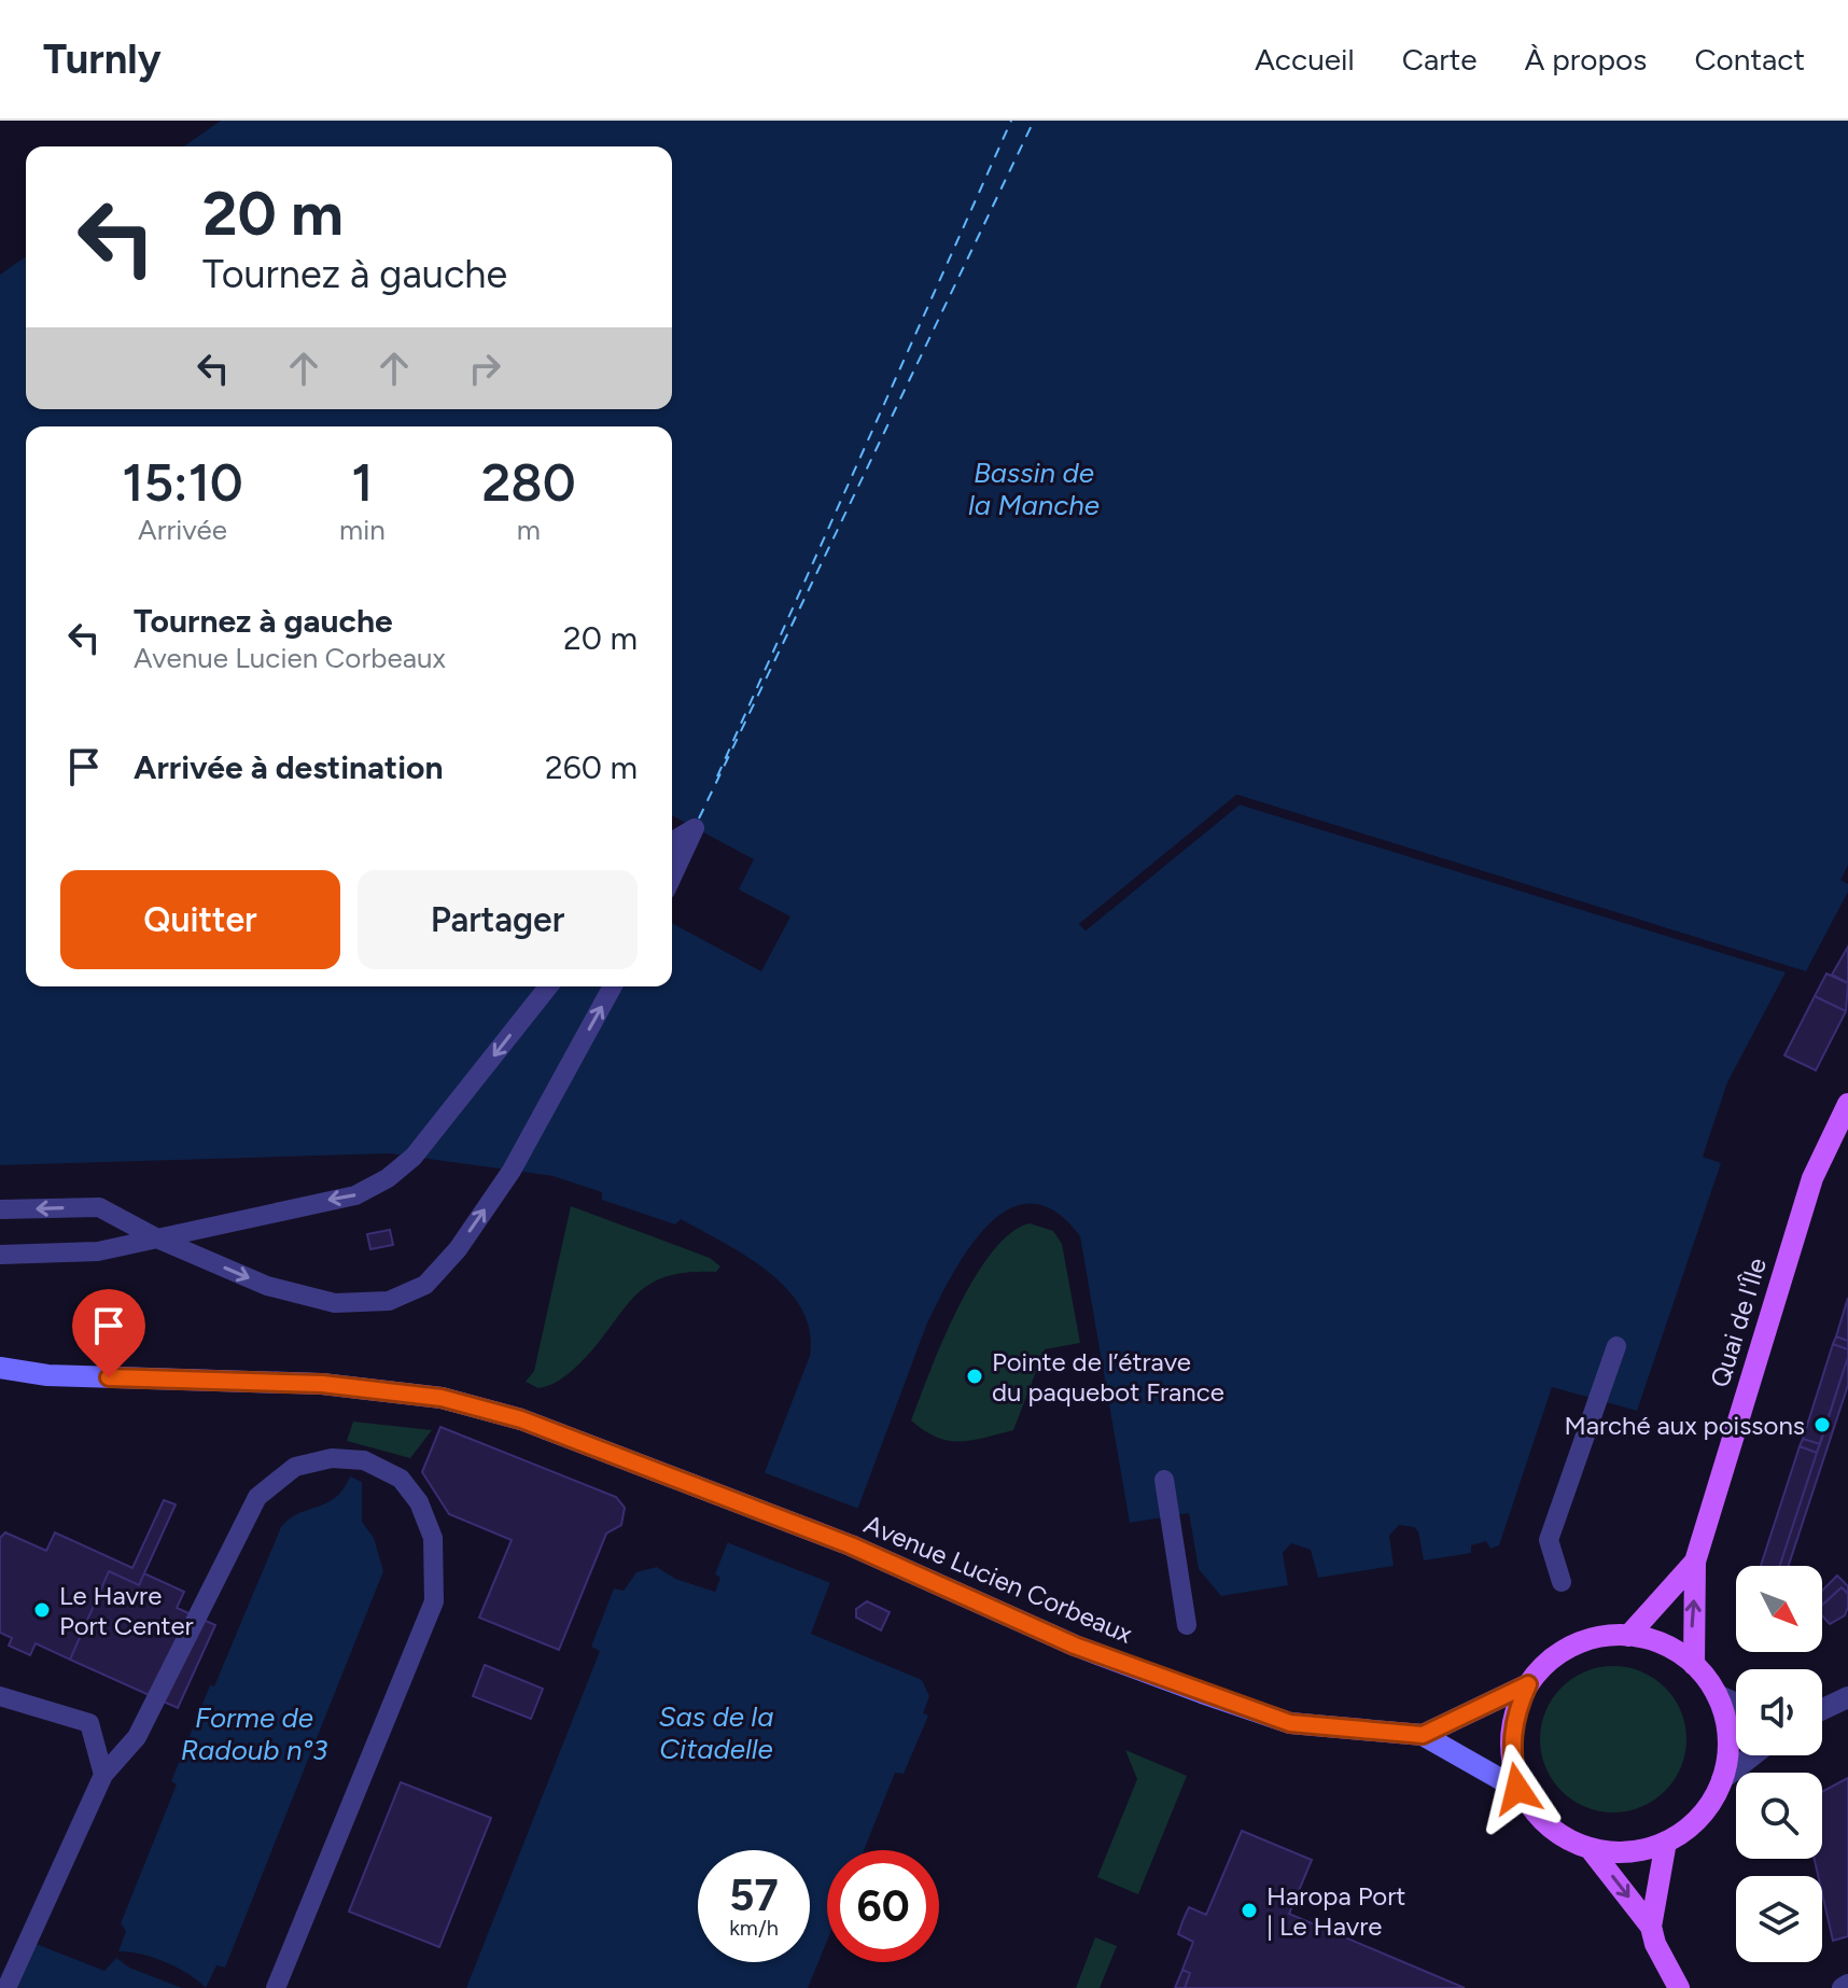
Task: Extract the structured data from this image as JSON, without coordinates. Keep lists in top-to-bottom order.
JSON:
{
  "streets": {
    "main road": ["Quai de l'Île", "Avenue Lucien Corbeaux"]
  },
  "crossings": [
    ["Quai de l'Île", "Avenue Lucien Corbeaux"]
  ],
  "water": ["Bassin de la Manche", "Sas de la Citadelle", "Forme de Radoub n°3"],
  "places": [
    "Pointe de l’étrave du paquebot France",
    "Marché aux poissons",
    "Le Havre Port Center",
    "Haropa Port | Le Havre"
  ],
  "north": "bottom right",
  "page": {
    "header": "Turnly",
    "nav": [
      "Accueil",
      "Carte",
      "À propos",
      "Contact"
    ],
    "turn": ["20 m", "Tournez à gauche"],
    "eta": [
      "15:10",
      "Arrivée",
      "1",
      "min",
      "280",
      "m"
    ],
    "list": [
      {
        "name": "Tournez à gauche",
        "note": "Avenue Lucien Corbeaux",
        "value": "20 m"
      },
      {
        "name": "Arrivée à destination",
        "value": "260 m"
      }
    ],
    "buttons": ["Quitter", "Partager"],
    "speed": "57 km/h",
    "limit": "60"
  }
}
